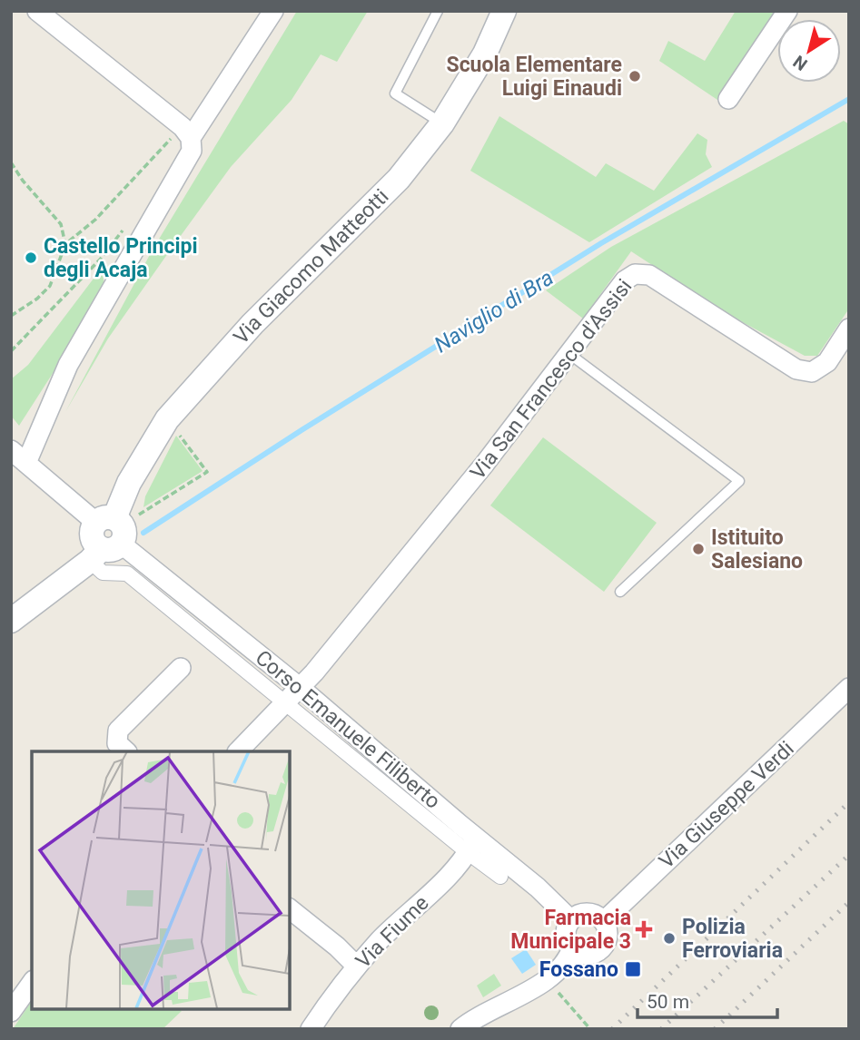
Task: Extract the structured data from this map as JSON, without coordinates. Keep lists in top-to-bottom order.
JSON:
{
  "streets": {
    "street": [
      "Via Giacomo Matteotti",
      "Via San Francesco d'Assisi",
      "Corso Emanuele Filiberto",
      "Via Giuseppe Verdi",
      "Via Fiume"
    ]
  },
  "crossings": [
    ["Via Giacomo Matteotti", "Corso Emanuele Filiberto"],
    ["Via San Francesco d'Assisi", "Corso Emanuele Filiberto"],
    ["Corso Emanuele Filiberto", "Via Giuseppe Verdi"],
    ["Corso Emanuele Filiberto", "Via Fiume"]
  ],
  "water": ["Naviglio di Bra"],
  "places": {
    "other": [
      "Scuola Elementare Luigi Einaudi",
      "Castello Principi degli Acaja",
      "Istituito Salesiano",
      "Polizia Ferroviaria"
    ],
    "health": ["Farmacia Municipale 3"],
    "transit": ["Fossano"]
  },
  "scale_bar": "50 m",
  "north": "bottom left"
}
